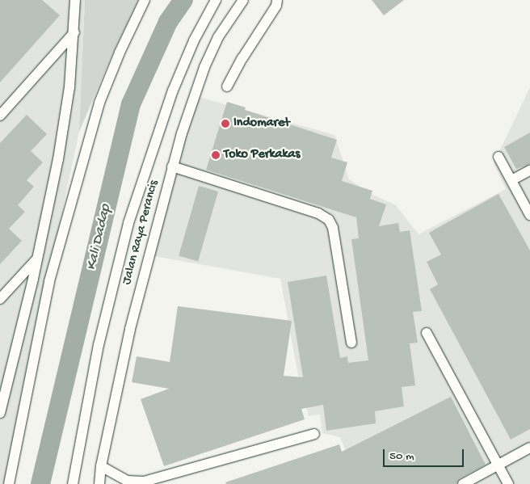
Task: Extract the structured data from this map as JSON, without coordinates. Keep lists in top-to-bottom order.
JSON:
{
  "streets": {
    "street": ["Jalan Raya Perancis"]
  },
  "water": ["Kali Dadap"],
  "places": ["Indomaret", "Toko Perkakas"],
  "scale_bar": "50 m"
}
